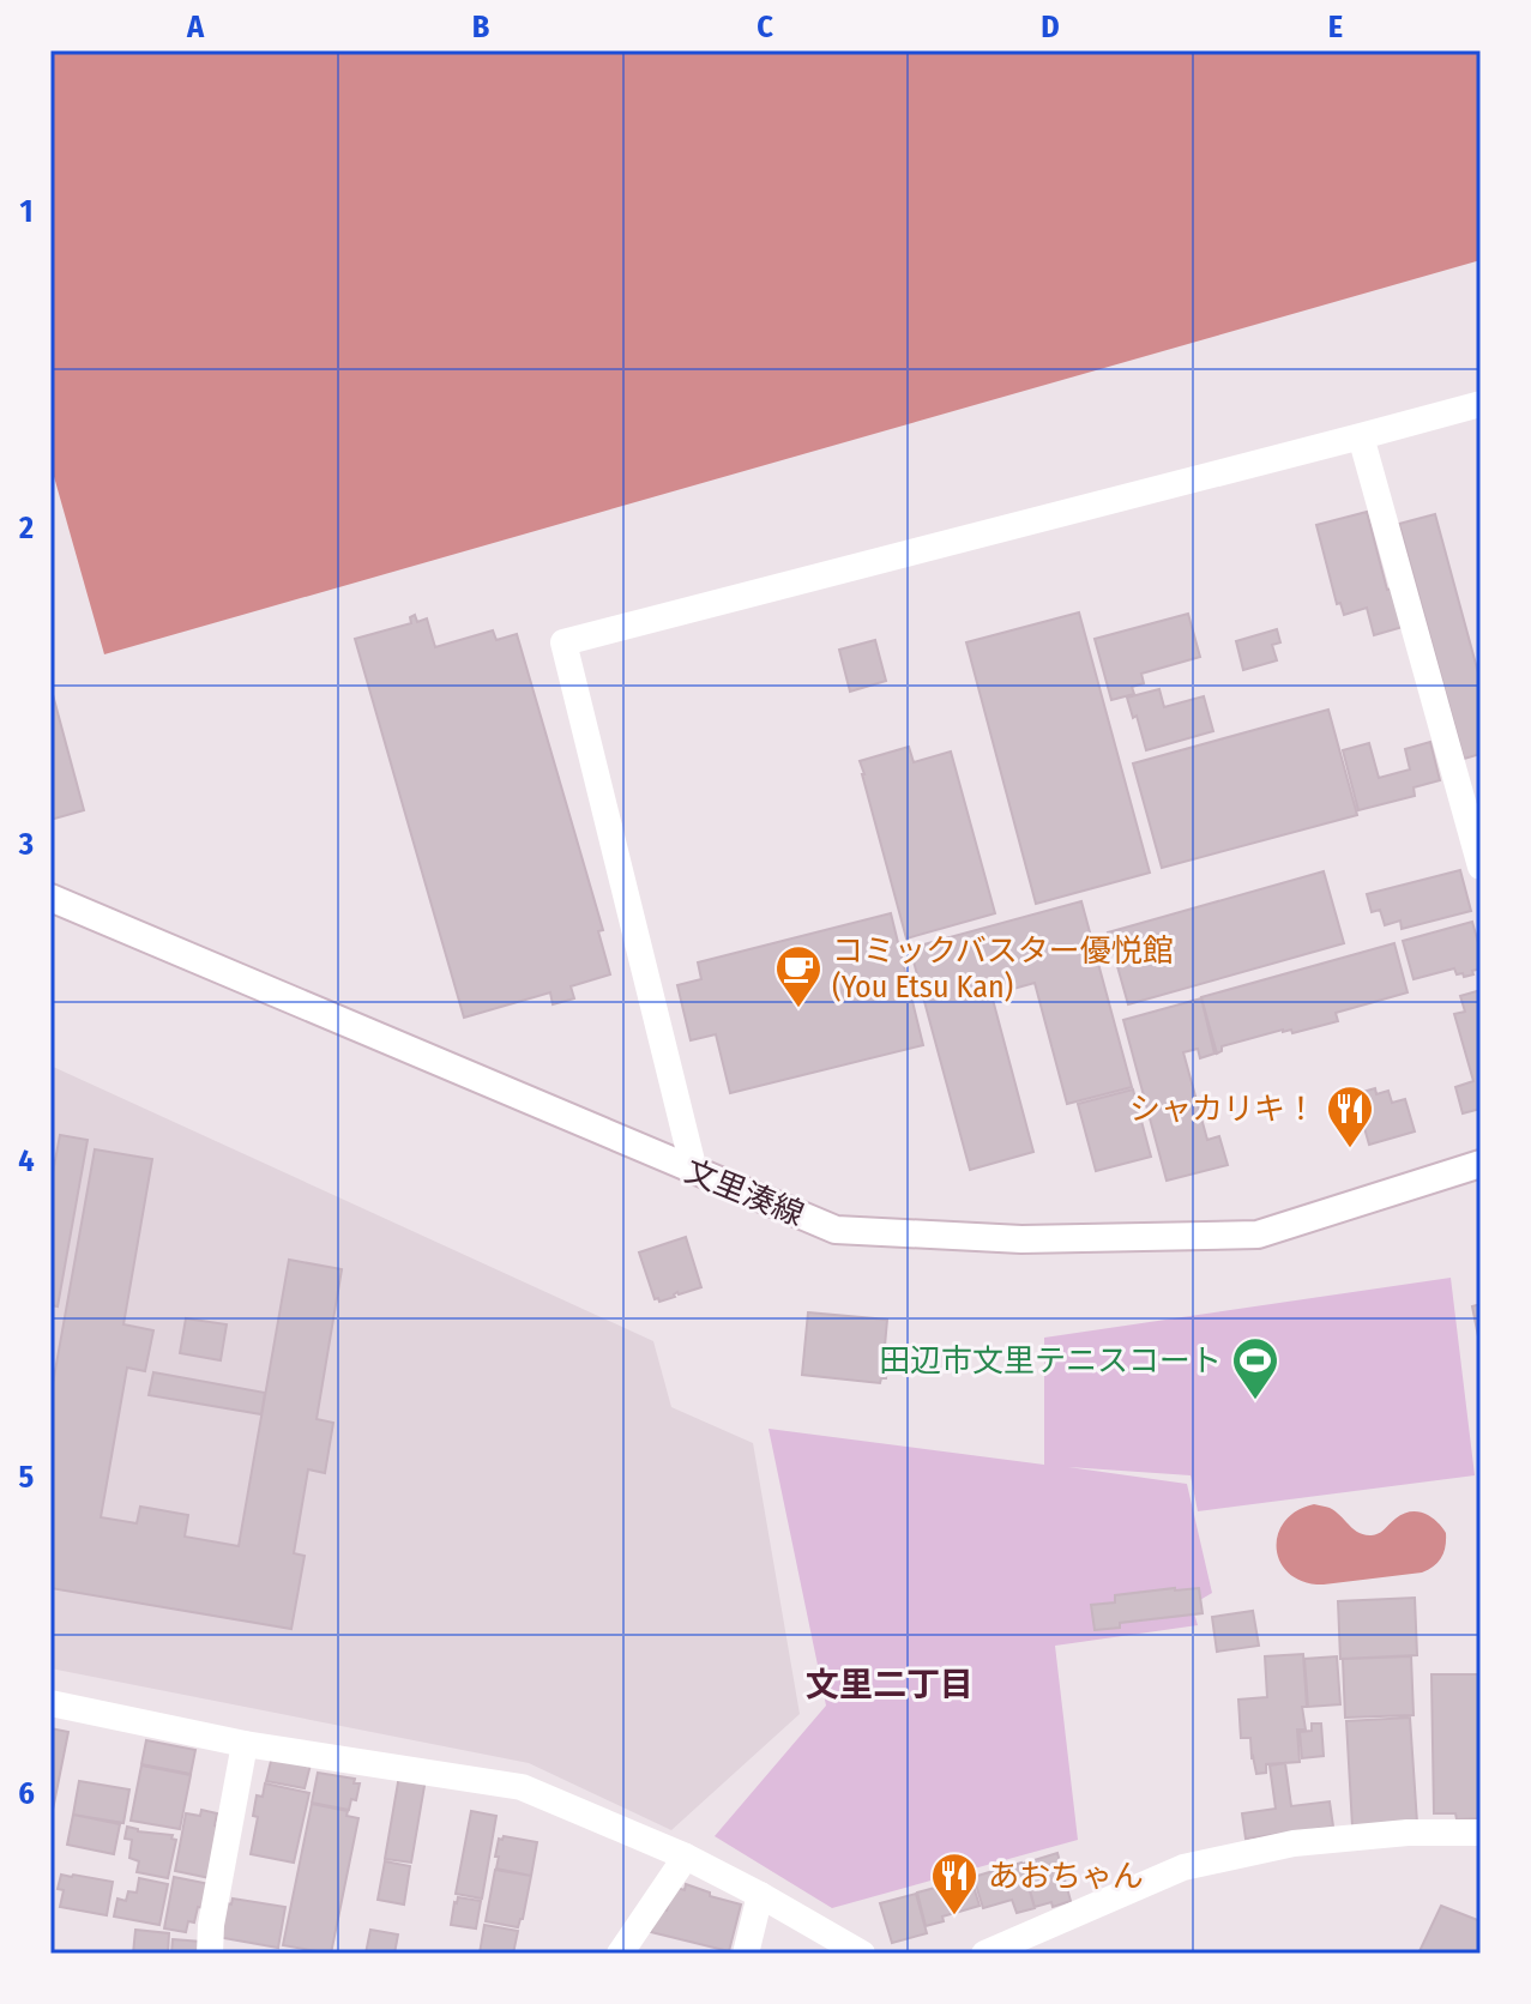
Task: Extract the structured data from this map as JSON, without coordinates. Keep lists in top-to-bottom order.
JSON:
{
  "streets": {
    "street": ["文里湊線"]
  },
  "districts": ["文里二丁目"],
  "places": {
    "cafe": ["コミックバスター優悦館 (You Etsu Kan)"],
    "restaurant": ["シャカリキ！", "あおちゃん"],
    "sports": ["田辺市文里テニスコート"]
  },
  "grid": {
    "columns": [
      "A",
      "B",
      "C",
      "D",
      "E"
    ],
    "rows": [
      "1",
      "2",
      "3",
      "4",
      "5",
      "6"
    ]
  }
}
